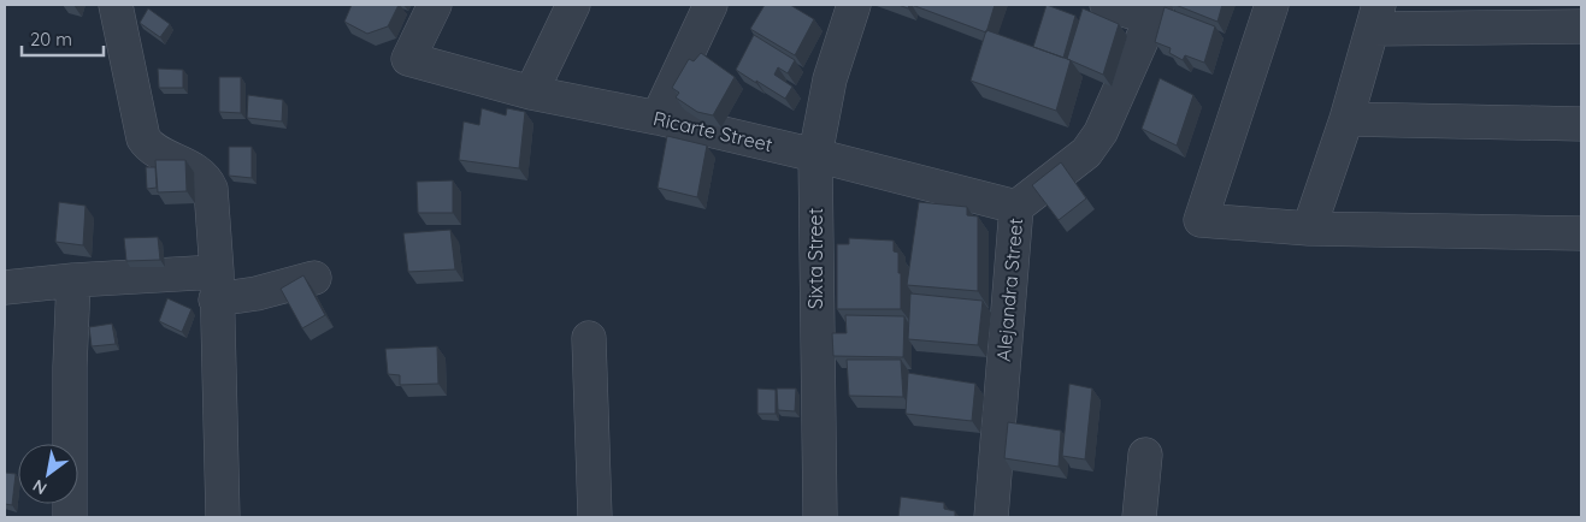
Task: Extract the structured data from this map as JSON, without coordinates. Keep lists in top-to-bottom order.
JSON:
{
  "streets": {
    "street": ["Ricarte Street", "Sixta Street", "Alejandra Street"]
  },
  "crossings": [
    ["Ricarte Street", "Sixta Street"],
    ["Ricarte Street", "Alejandra Street"]
  ],
  "scale_bar": "20 m",
  "north": "bottom left"
}
